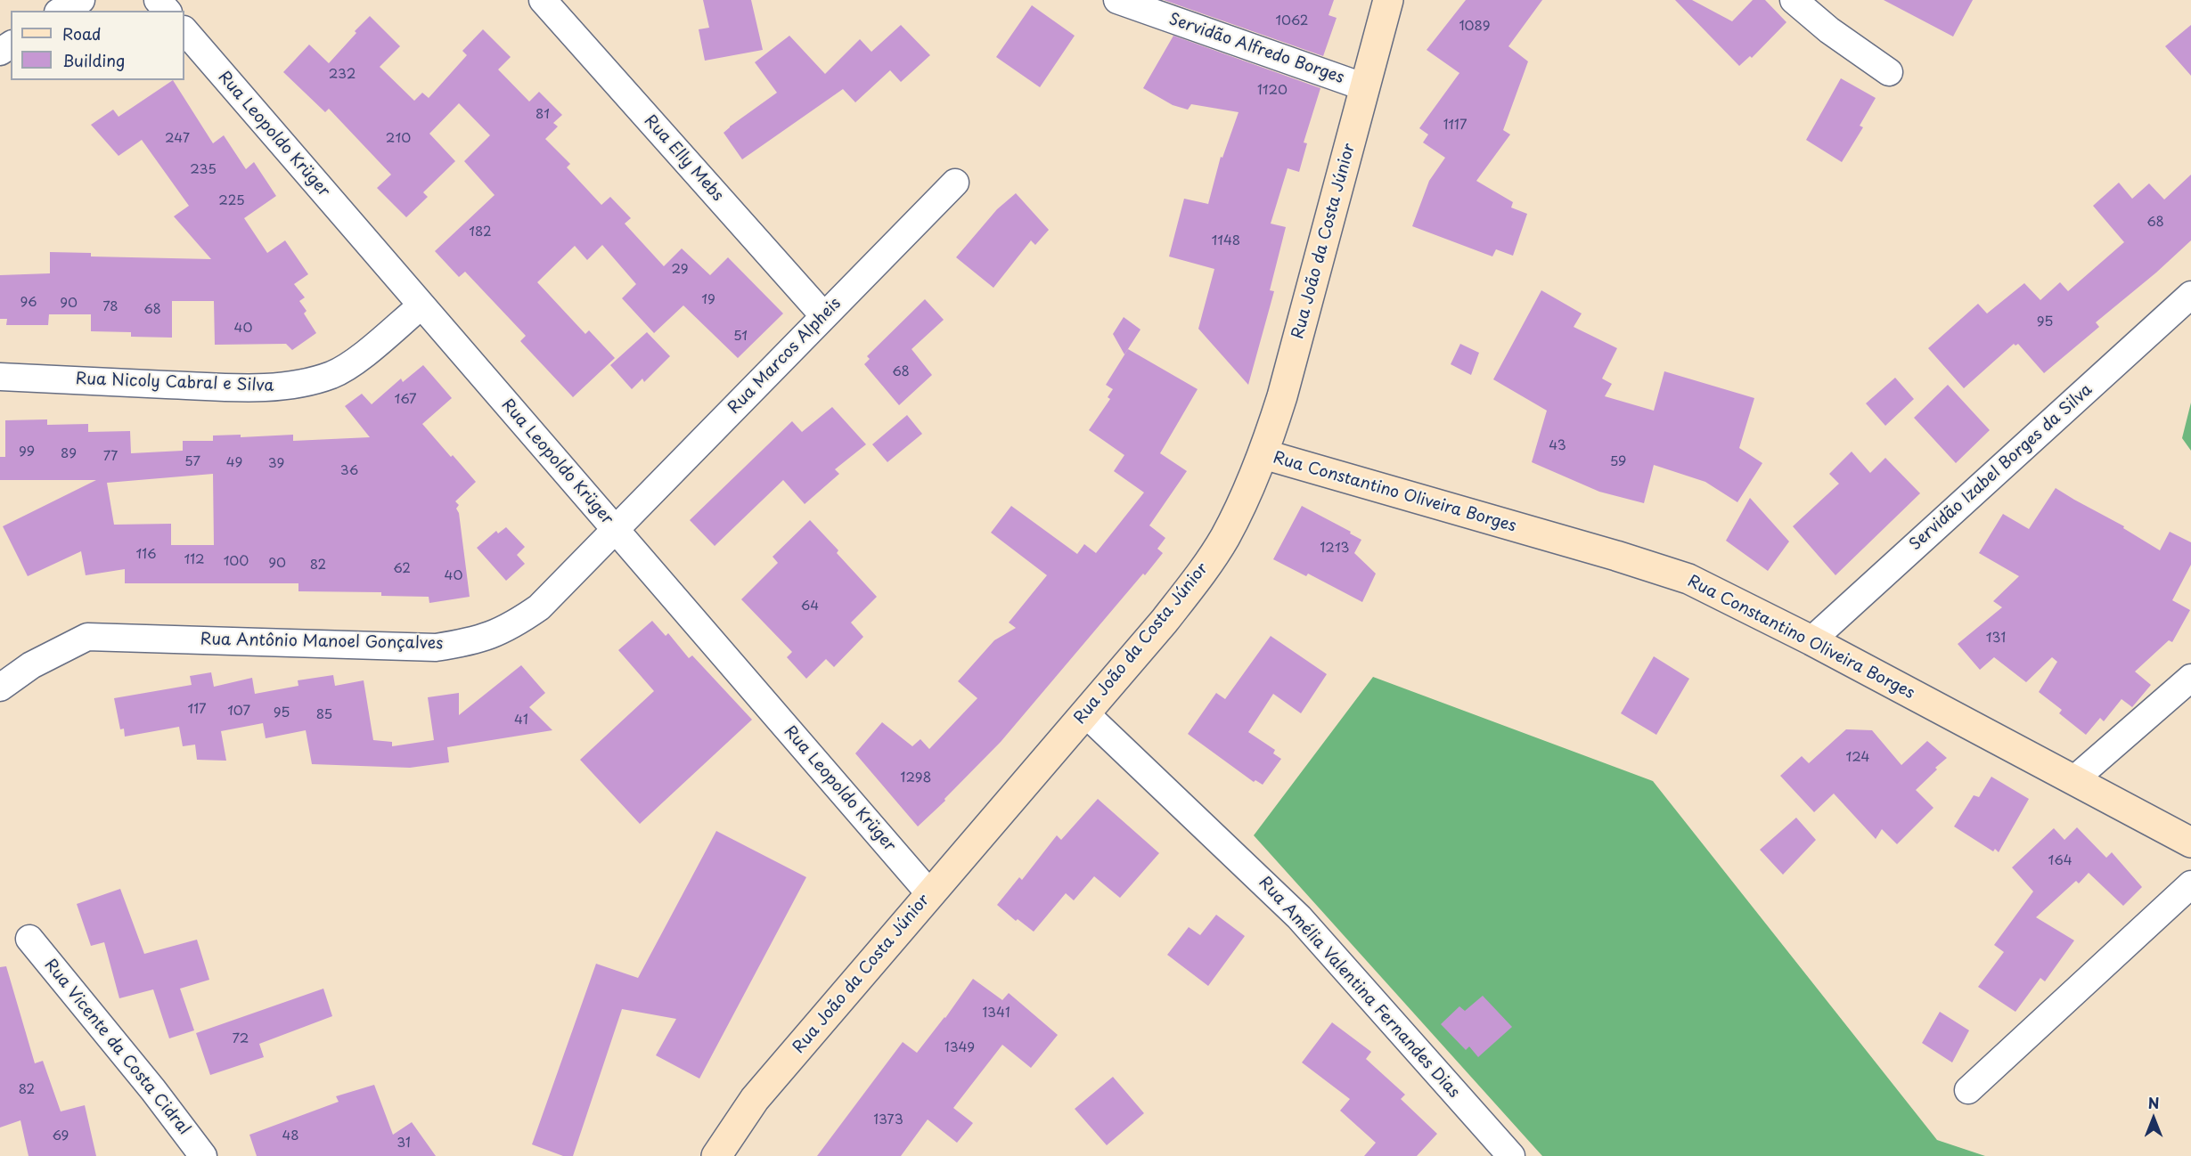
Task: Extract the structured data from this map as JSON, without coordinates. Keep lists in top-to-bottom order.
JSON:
{
  "streets": {
    "main road": ["Rua João da Costa Júnior", "Rua Constantino Oliveira Borges"],
    "street": [
      "Servidão Alfredo Borges",
      "Rua Leopoldo Krüger",
      "Rua Elly Mebs",
      "Rua Marcos Alpheis",
      "Rua Nicoly Cabral e Silva",
      "Servidão Izabel Borges da Silva",
      "Rua Antônio Manoel Gonçalves",
      "Rua Amélia Valentina Fernandes Dias",
      "Rua Vicente da Costa Cidral"
    ]
  },
  "crossings": [
    ["Servidão Alfredo Borges", "Rua João da Costa Júnior"],
    ["Rua Leopoldo Krüger", "Rua João da Costa Júnior"],
    ["Rua Leopoldo Krüger", "Rua Marcos Alpheis"],
    ["Rua Leopoldo Krüger", "Rua Nicoly Cabral e Silva"],
    ["Rua Leopoldo Krüger", "Rua Antônio Manoel Gonçalves"],
    ["Rua Elly Mebs", "Rua Marcos Alpheis"],
    ["Rua João da Costa Júnior", "Rua Constantino Oliveira Borges"],
    ["Rua João da Costa Júnior", "Rua Amélia Valentina Fernandes Dias"],
    ["Rua Marcos Alpheis", "Rua Antônio Manoel Gonçalves"],
    ["Servidão Izabel Borges da Silva", "Rua Constantino Oliveira Borges"]
  ],
  "house_numbers": [
    "1062",
    "1089",
    "232",
    "1120",
    "81",
    "1117",
    "247",
    "210",
    "235",
    "225",
    "68",
    "182",
    "1148",
    "29",
    "19",
    "96",
    "90",
    "78",
    "68",
    "95",
    "40",
    "51",
    "68",
    "167",
    "43",
    "99",
    "89",
    "77",
    "57",
    "59",
    "49",
    "39",
    "36",
    "1213",
    "116",
    "112",
    "100",
    "90",
    "82",
    "62",
    "40",
    "64",
    "131",
    "117",
    "107",
    "95",
    "85",
    "41",
    "124",
    "1298",
    "164",
    "1341",
    "72",
    "1349",
    "82",
    "1373",
    "69",
    "48",
    "31"
  ],
  "legend": ["Road", "Building"],
  "north": "top"
}
